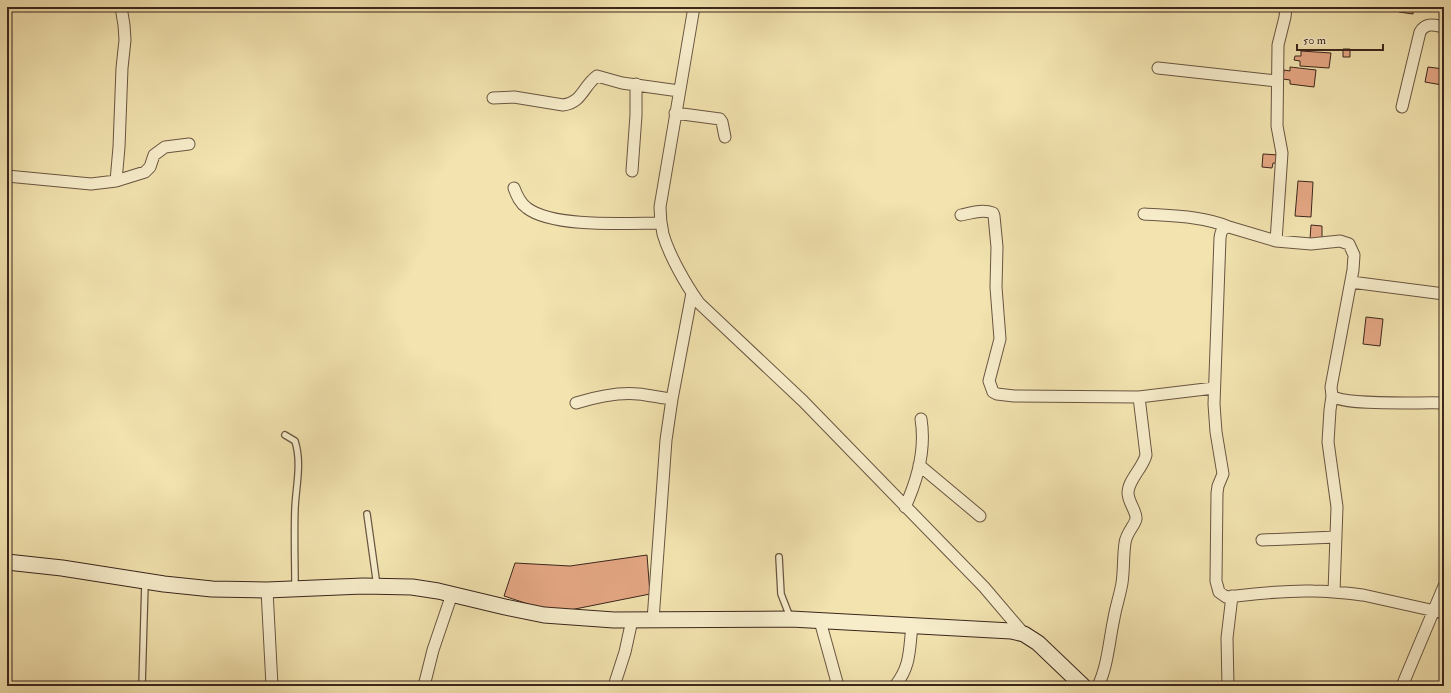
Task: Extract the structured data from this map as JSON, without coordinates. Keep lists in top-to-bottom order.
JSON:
{
  "scale_bar": "50 m"
}
